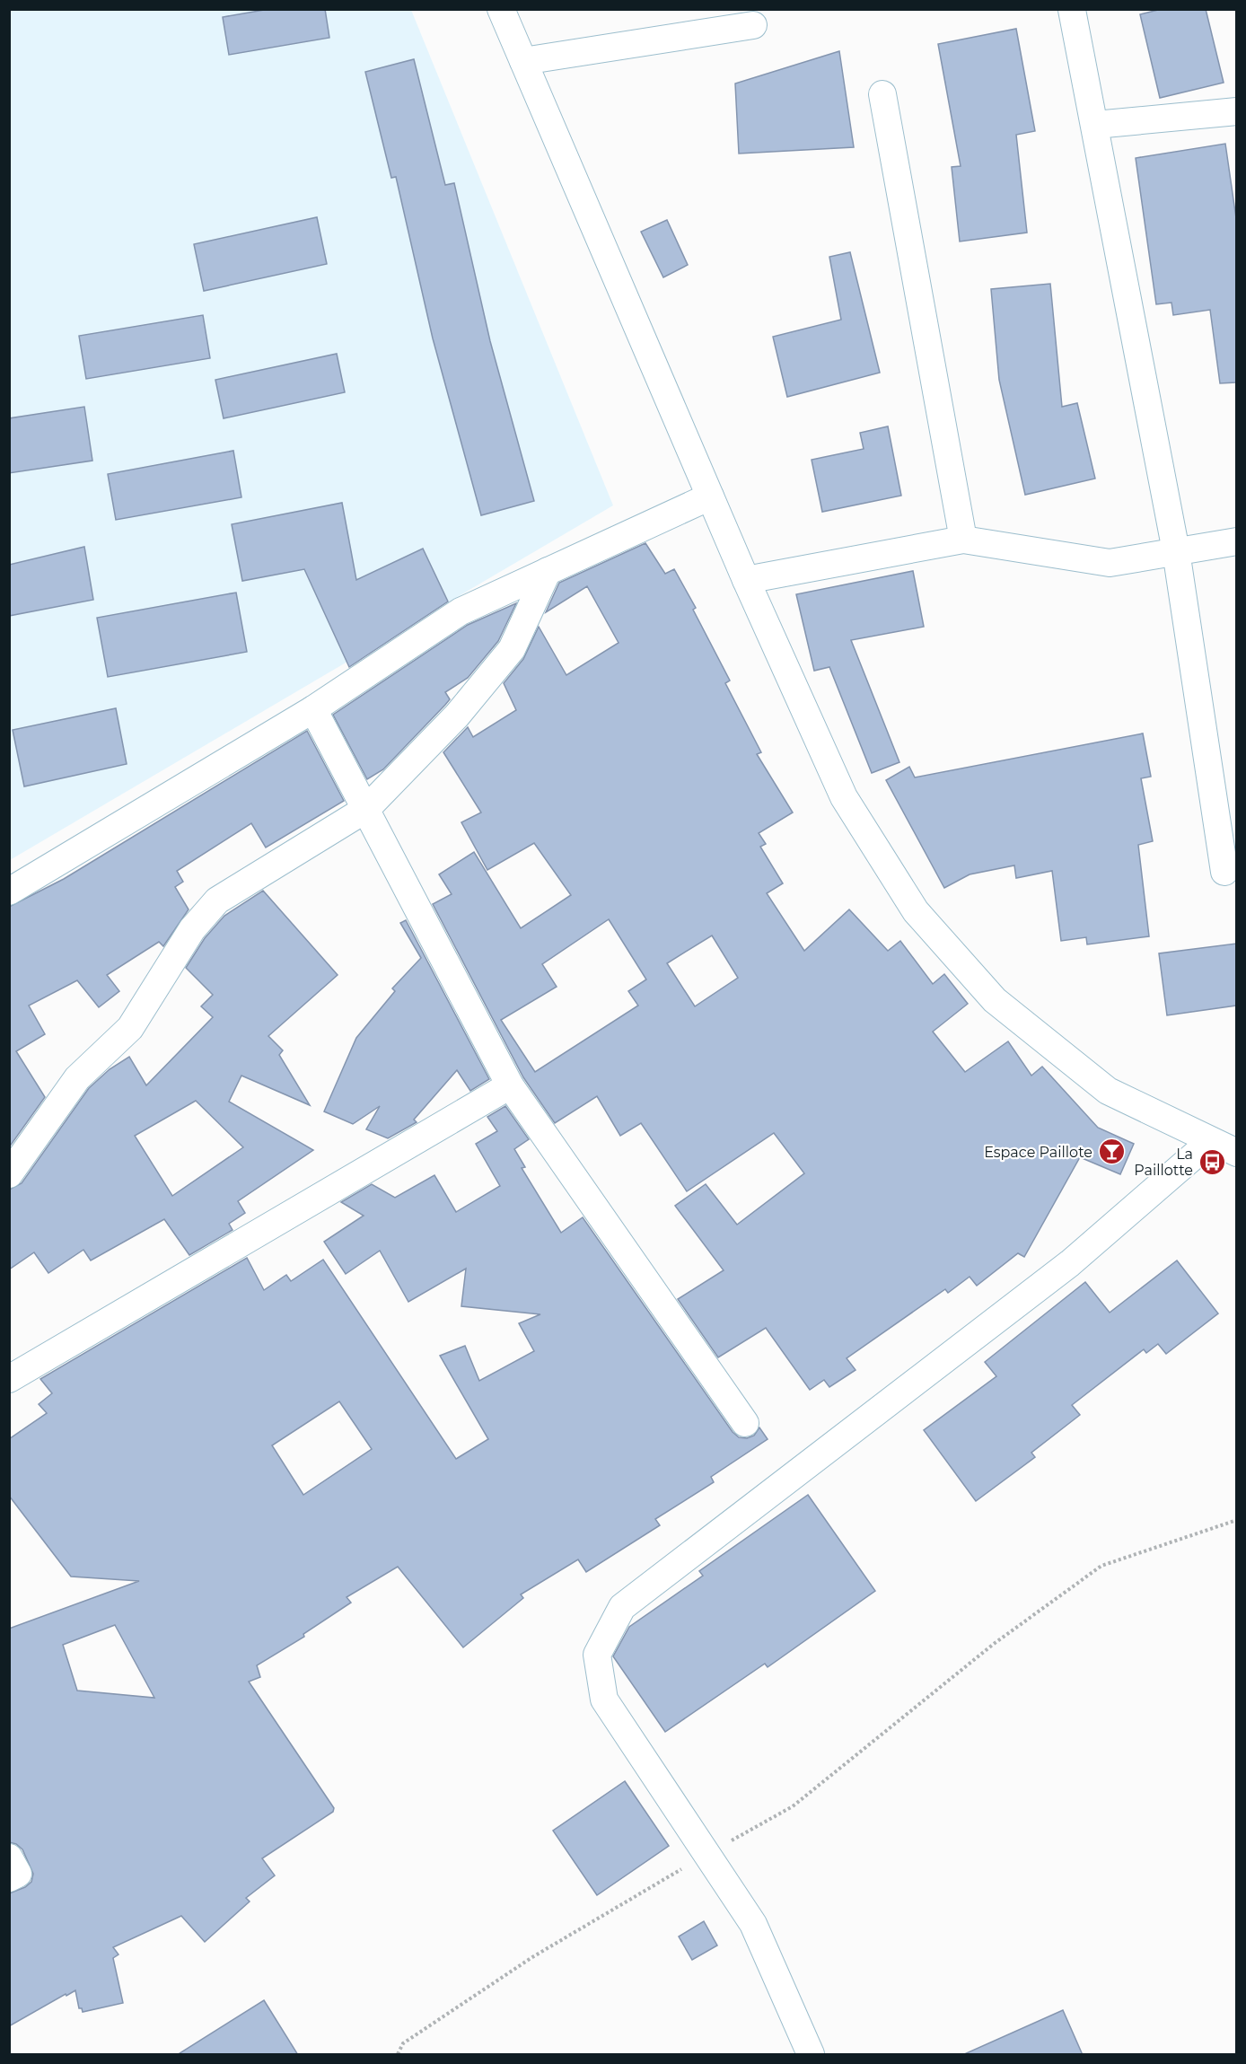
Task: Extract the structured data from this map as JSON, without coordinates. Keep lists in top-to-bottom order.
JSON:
{
  "places": {
    "bar": ["Espace Paillote"],
    "bus stop": ["La Paillotte"]
  }
}
